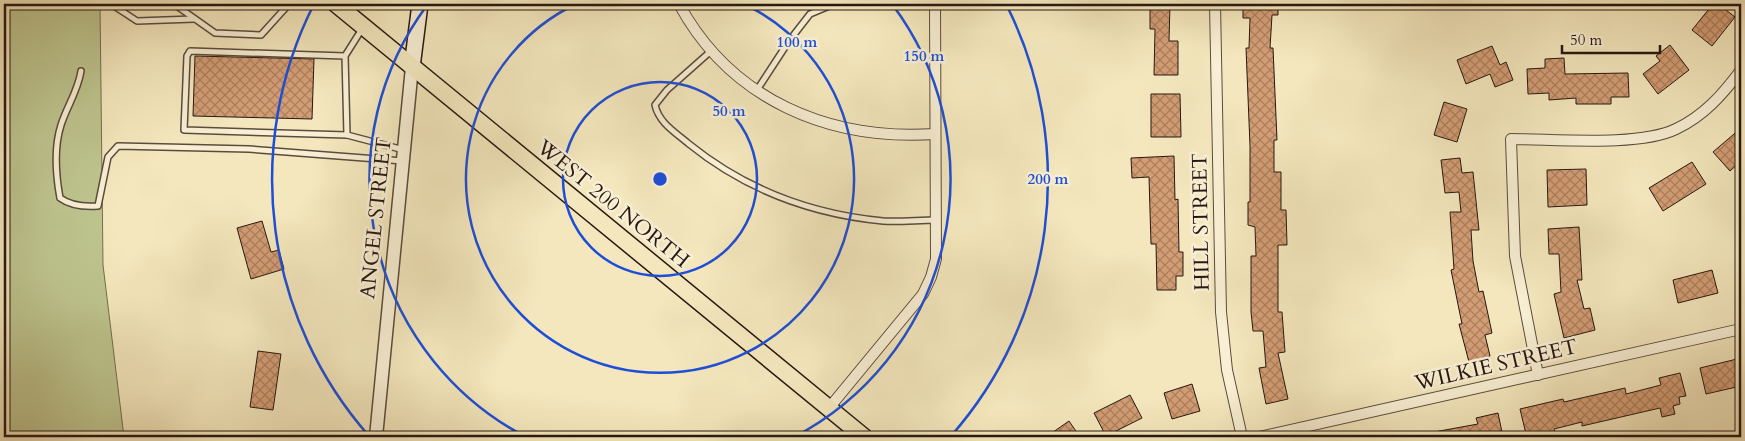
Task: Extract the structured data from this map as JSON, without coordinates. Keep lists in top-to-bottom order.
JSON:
{
  "streets": {
    "main road": ["WEST 200 NORTH", "ANGEL STREET"],
    "street": ["HILL STREET", "WILKIE STREET"]
  },
  "crossings": [
    ["WEST 200 NORTH", "ANGEL STREET"]
  ],
  "scale_bar": "50 m",
  "rings": [
    "100 m",
    "150 m",
    "50 m",
    "200 m"
  ]
}
